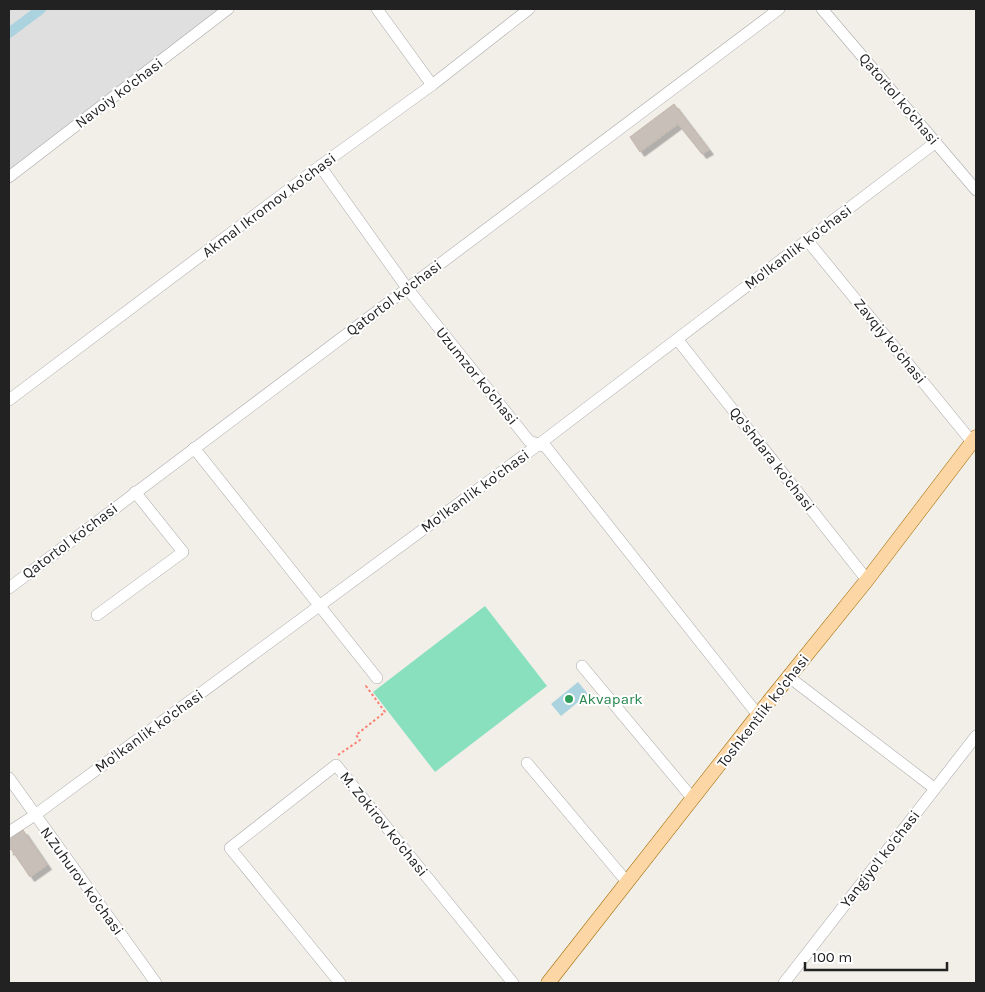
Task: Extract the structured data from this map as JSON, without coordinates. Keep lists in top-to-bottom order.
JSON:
{
  "streets": {
    "main road": ["Toshkentlik ko'chasi"],
    "street": [
      "Navoiy ko'chasi",
      "Qatortol ko'chasi",
      "Akmal Ikromov ko'chasi",
      "Mo'lkanlik ko'chasi",
      "Zavqiy ko'chasi",
      "Uzumzor ko'chasi",
      "Qo'shdara ko'chasi",
      "M. Zokirov ko'chasi",
      "Yangiyo'l ko'chasi",
      "N.Zuhurov ko'chasi"
    ]
  },
  "crossings": [
    ["Qatortol ko'chasi", "Mo'lkanlik ko'chasi"],
    ["Qatortol ko'chasi", "Uzumzor ko'chasi"],
    ["Akmal Ikromov ko'chasi", "Uzumzor ko'chasi"],
    ["Mo'lkanlik ko'chasi", "Zavqiy ko'chasi"],
    ["Mo'lkanlik ko'chasi", "Uzumzor ko'chasi"],
    ["Mo'lkanlik ko'chasi", "Qo'shdara ko'chasi"],
    ["Mo'lkanlik ko'chasi", "N.Zuhurov ko'chasi"],
    ["Zavqiy ko'chasi", "Toshkentlik ko'chasi"],
    ["Uzumzor ko'chasi", "Toshkentlik ko'chasi"],
    ["Qo'shdara ko'chasi", "Toshkentlik ko'chasi"]
  ],
  "places": ["Akvapark"],
  "scale_bar": "100 m"
}
